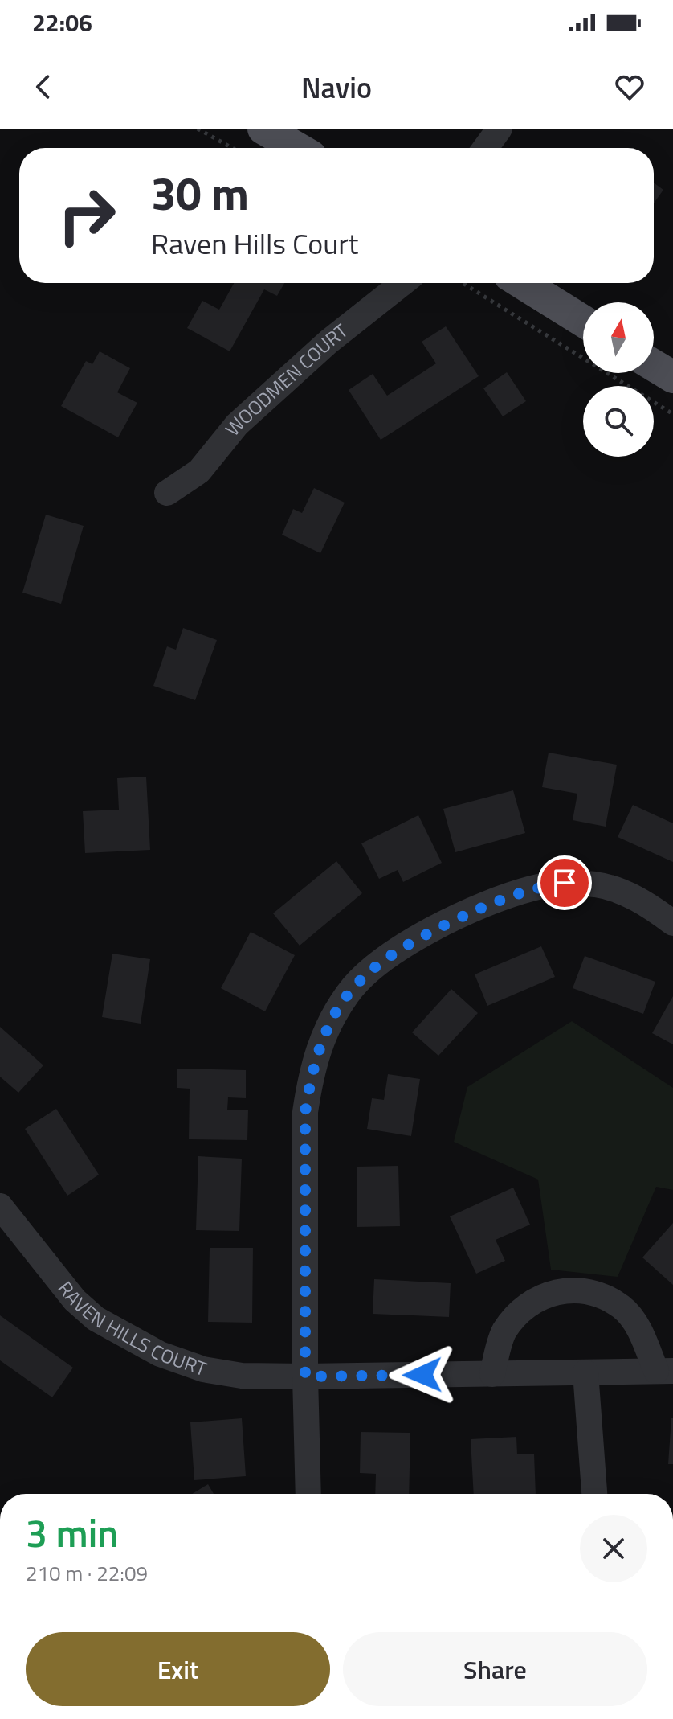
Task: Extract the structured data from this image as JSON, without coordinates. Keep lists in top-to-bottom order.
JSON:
{
  "streets": {
    "street": ["WOODMEN COURT", "RAVEN HILLS COURT"]
  },
  "north": "top",
  "page": {
    "status": "22:06",
    "header": "Navio",
    "turn": ["30 m", "Raven Hills Court"],
    "heading": ["3 min", "210 m · 22:09"],
    "buttons": ["Exit", "Share"]
  }
}
